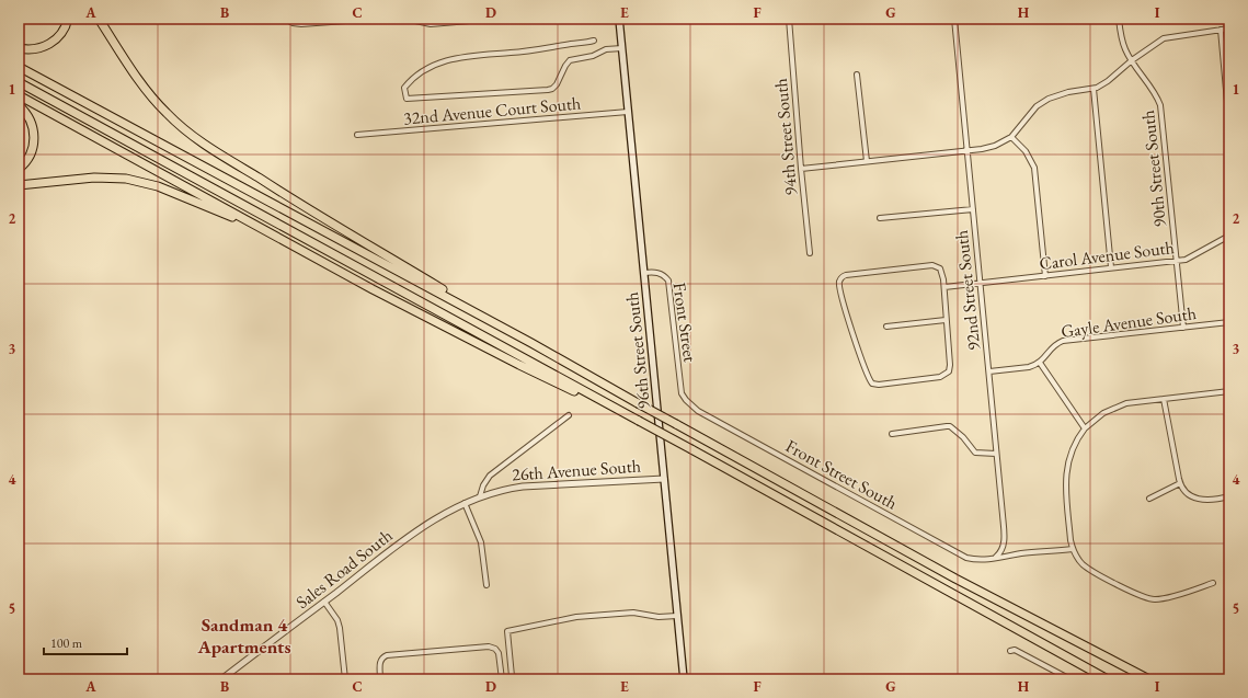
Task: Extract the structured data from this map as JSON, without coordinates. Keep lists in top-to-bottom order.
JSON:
{
  "streets": {
    "main road": ["96th Street South"],
    "street": [
      "32nd Avenue Court South",
      "94th Street South",
      "90th Street South",
      "Carol Avenue South",
      "92nd Street South",
      "Front Street",
      "Gayle Avenue South",
      "26th Avenue South",
      "Front Street South",
      "Sales Road South"
    ]
  },
  "crossings": [
    ["32nd Avenue Court South", "96th Street South"],
    ["90th Street South", "Carol Avenue South"],
    ["90th Street South", "Gayle Avenue South"],
    ["Carol Avenue South", "92nd Street South"],
    ["92nd Street South", "Front Street South"],
    ["Front Street", "96th Street South"],
    ["Front Street", "Front Street South"],
    ["96th Street South", "26th Avenue South"],
    ["26th Avenue South", "Sales Road South"]
  ],
  "districts": ["Sandman 4 Apartments"],
  "scale_bar": "100 m",
  "grid": {
    "columns": [
      "A",
      "B",
      "C",
      "D",
      "E",
      "F",
      "G",
      "H",
      "I"
    ],
    "rows": [
      "1",
      "2",
      "3",
      "4",
      "5"
    ]
  }
}
